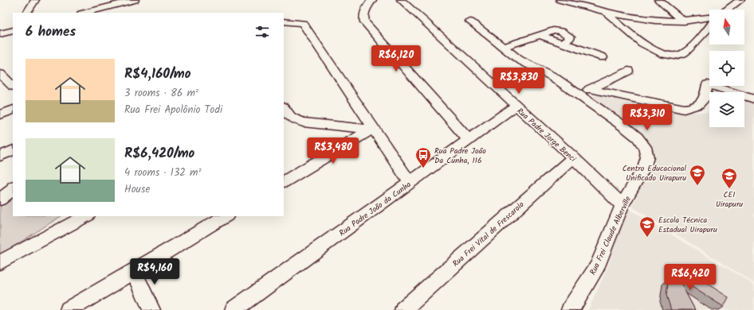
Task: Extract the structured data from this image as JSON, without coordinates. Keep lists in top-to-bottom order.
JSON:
{
  "streets": {
    "street": [
      "Rua Padre Jorge Benci",
      "Rua Padre João da Cunha",
      "Rua Frei Vital de Frescarolo",
      "Rua Frei Claude Alberville"
    ]
  },
  "crossings": [
    ["Rua Padre Jorge Benci", "Rua Padre João da Cunha"],
    ["Rua Padre Jorge Benci", "Rua Frei Vital de Frescarolo"],
    ["Rua Padre Jorge Benci", "Rua Frei Claude Alberville"]
  ],
  "places": {
    "bus stop": ["Rua Padre João Da Cunha, 116"],
    "school or university": ["Centro Educacional Unificado Uirapuru", "CEI Uirapuru", "Escola Técnica Estadual Uirapuru"]
  },
  "north": "top",
  "page": {
    "heading": "6 homes",
    "price": [
      "R$6,120",
      "R$3,830",
      "R$3,310",
      "R$3,480",
      "R$4,160",
      "R$6,420"
    ],
    "list": [
      {
        "name": "R$4,160/mo",
        "note": "3 rooms · 86 m² · Rua Frei Apolônio Todi"
      },
      {
        "name": "R$6,420/mo",
        "note": "4 rooms · 132 m² · House"
      }
    ]
  }
}
